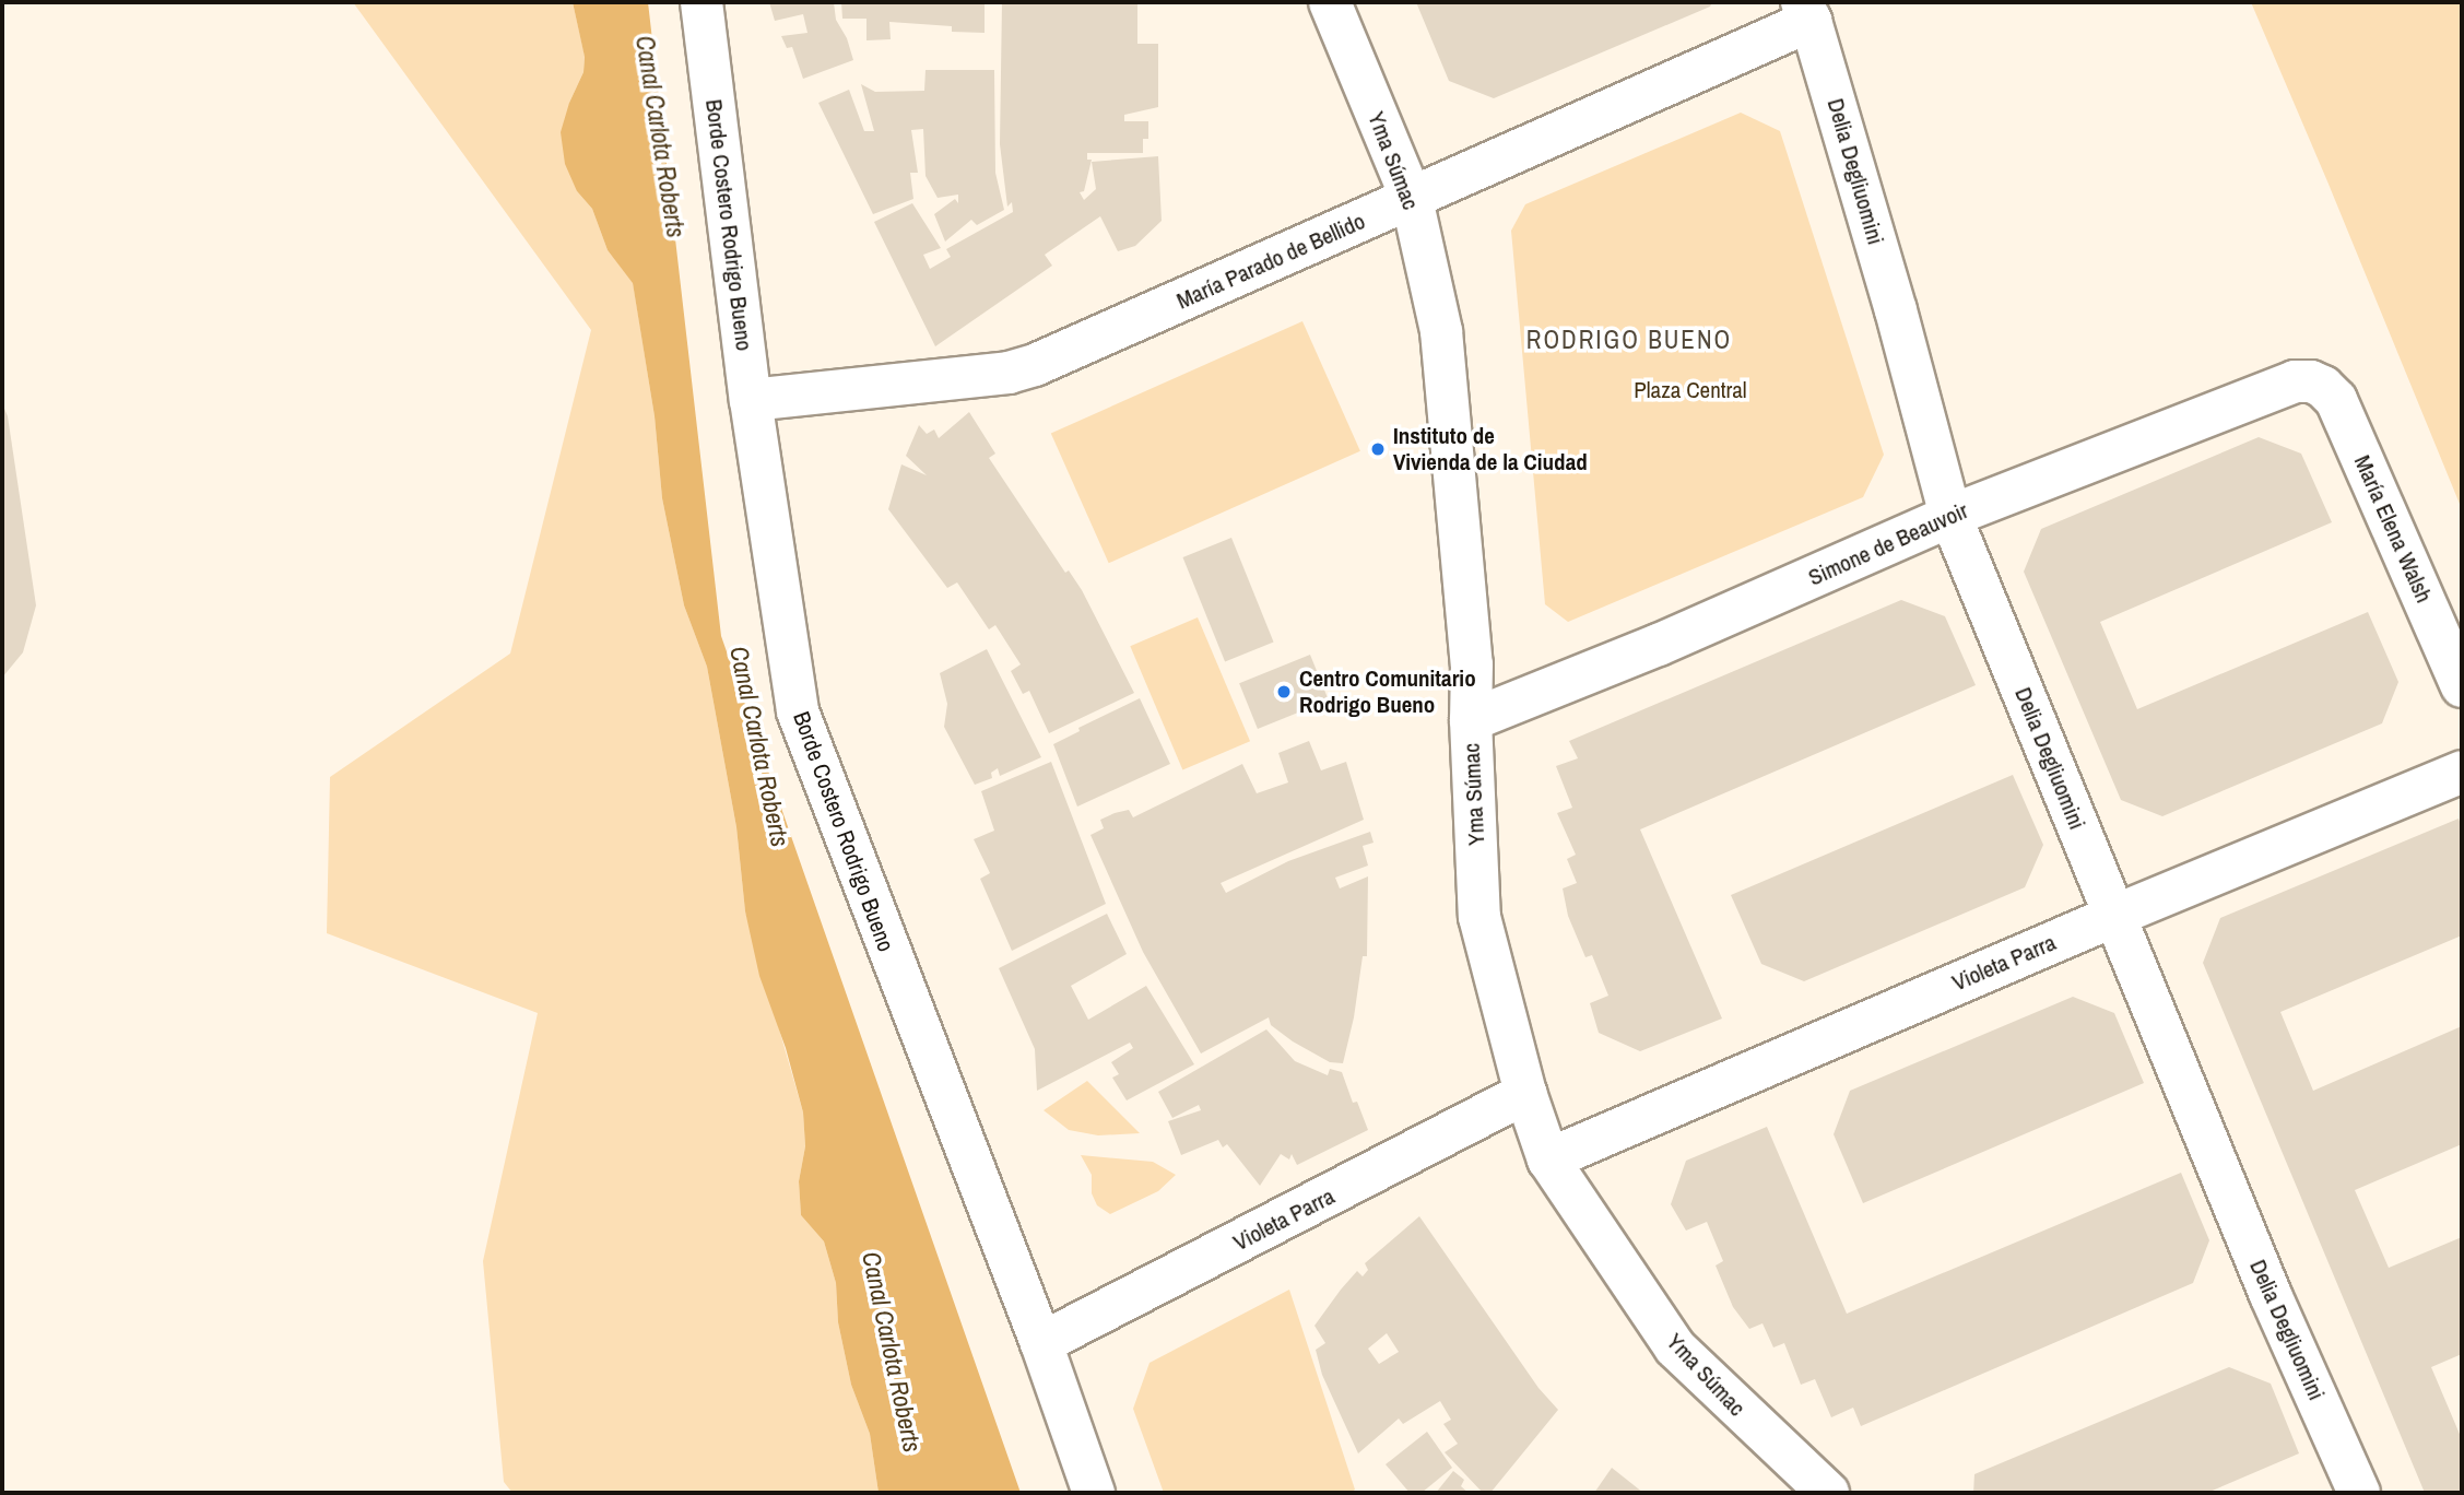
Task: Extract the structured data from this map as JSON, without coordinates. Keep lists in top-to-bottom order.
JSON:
{
  "streets": {
    "street": [
      "Yma Súmac",
      "Delia Degliuomini",
      "Borde Costero Rodrigo Bueno",
      "María Parado de Bellido",
      "María Elena Walsh",
      "Simone de Beauvoir",
      "Violeta Parra"
    ]
  },
  "crossings": [
    ["Yma Súmac", "María Parado de Bellido"],
    ["Yma Súmac", "Simone de Beauvoir"],
    ["Yma Súmac", "Violeta Parra"],
    ["Delia Degliuomini", "María Parado de Bellido"],
    ["Delia Degliuomini", "Simone de Beauvoir"],
    ["Delia Degliuomini", "Violeta Parra"],
    ["Borde Costero Rodrigo Bueno", "María Parado de Bellido"],
    ["Borde Costero Rodrigo Bueno", "Violeta Parra"],
    ["María Elena Walsh", "Simone de Beauvoir"]
  ],
  "districts": ["RODRIGO BUENO"],
  "water": ["Canal Carlota Roberts"],
  "parks": ["Plaza Central"],
  "places": ["Instituto de Vivienda de la Ciudad", "Centro Comunitario Rodrigo Bueno"]
}
